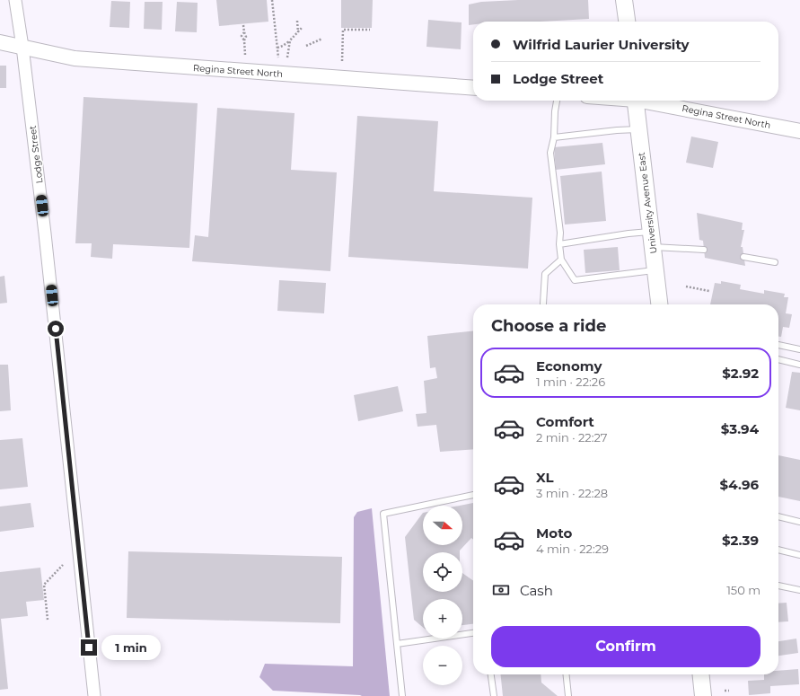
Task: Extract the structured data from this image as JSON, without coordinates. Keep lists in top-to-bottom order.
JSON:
{
  "streets": {
    "main road": ["University Avenue East"],
    "street": ["Regina Street North", "Lodge Street"]
  },
  "crossings": [
    ["Regina Street North", "Lodge Street"]
  ],
  "north": "right",
  "page": {
    "banner": ["Wilfrid Laurier University", "Lodge Street"],
    "heading": "Choose a ride",
    "list": [
      {
        "name": "Economy",
        "note": "1 min · 22:26",
        "value": "$2.92"
      },
      {
        "name": "Comfort",
        "note": "2 min · 22:27",
        "value": "$3.94"
      },
      {
        "name": "XL",
        "note": "3 min · 22:28",
        "value": "$4.96"
      },
      {
        "name": "Moto",
        "note": "4 min · 22:29",
        "value": "$2.39"
      }
    ],
    "map_buttons": ["+", "−"],
    "pay": ["Cash", "150 m"],
    "buttons": "Confirm",
    "bubble": "1 min"
  }
}
